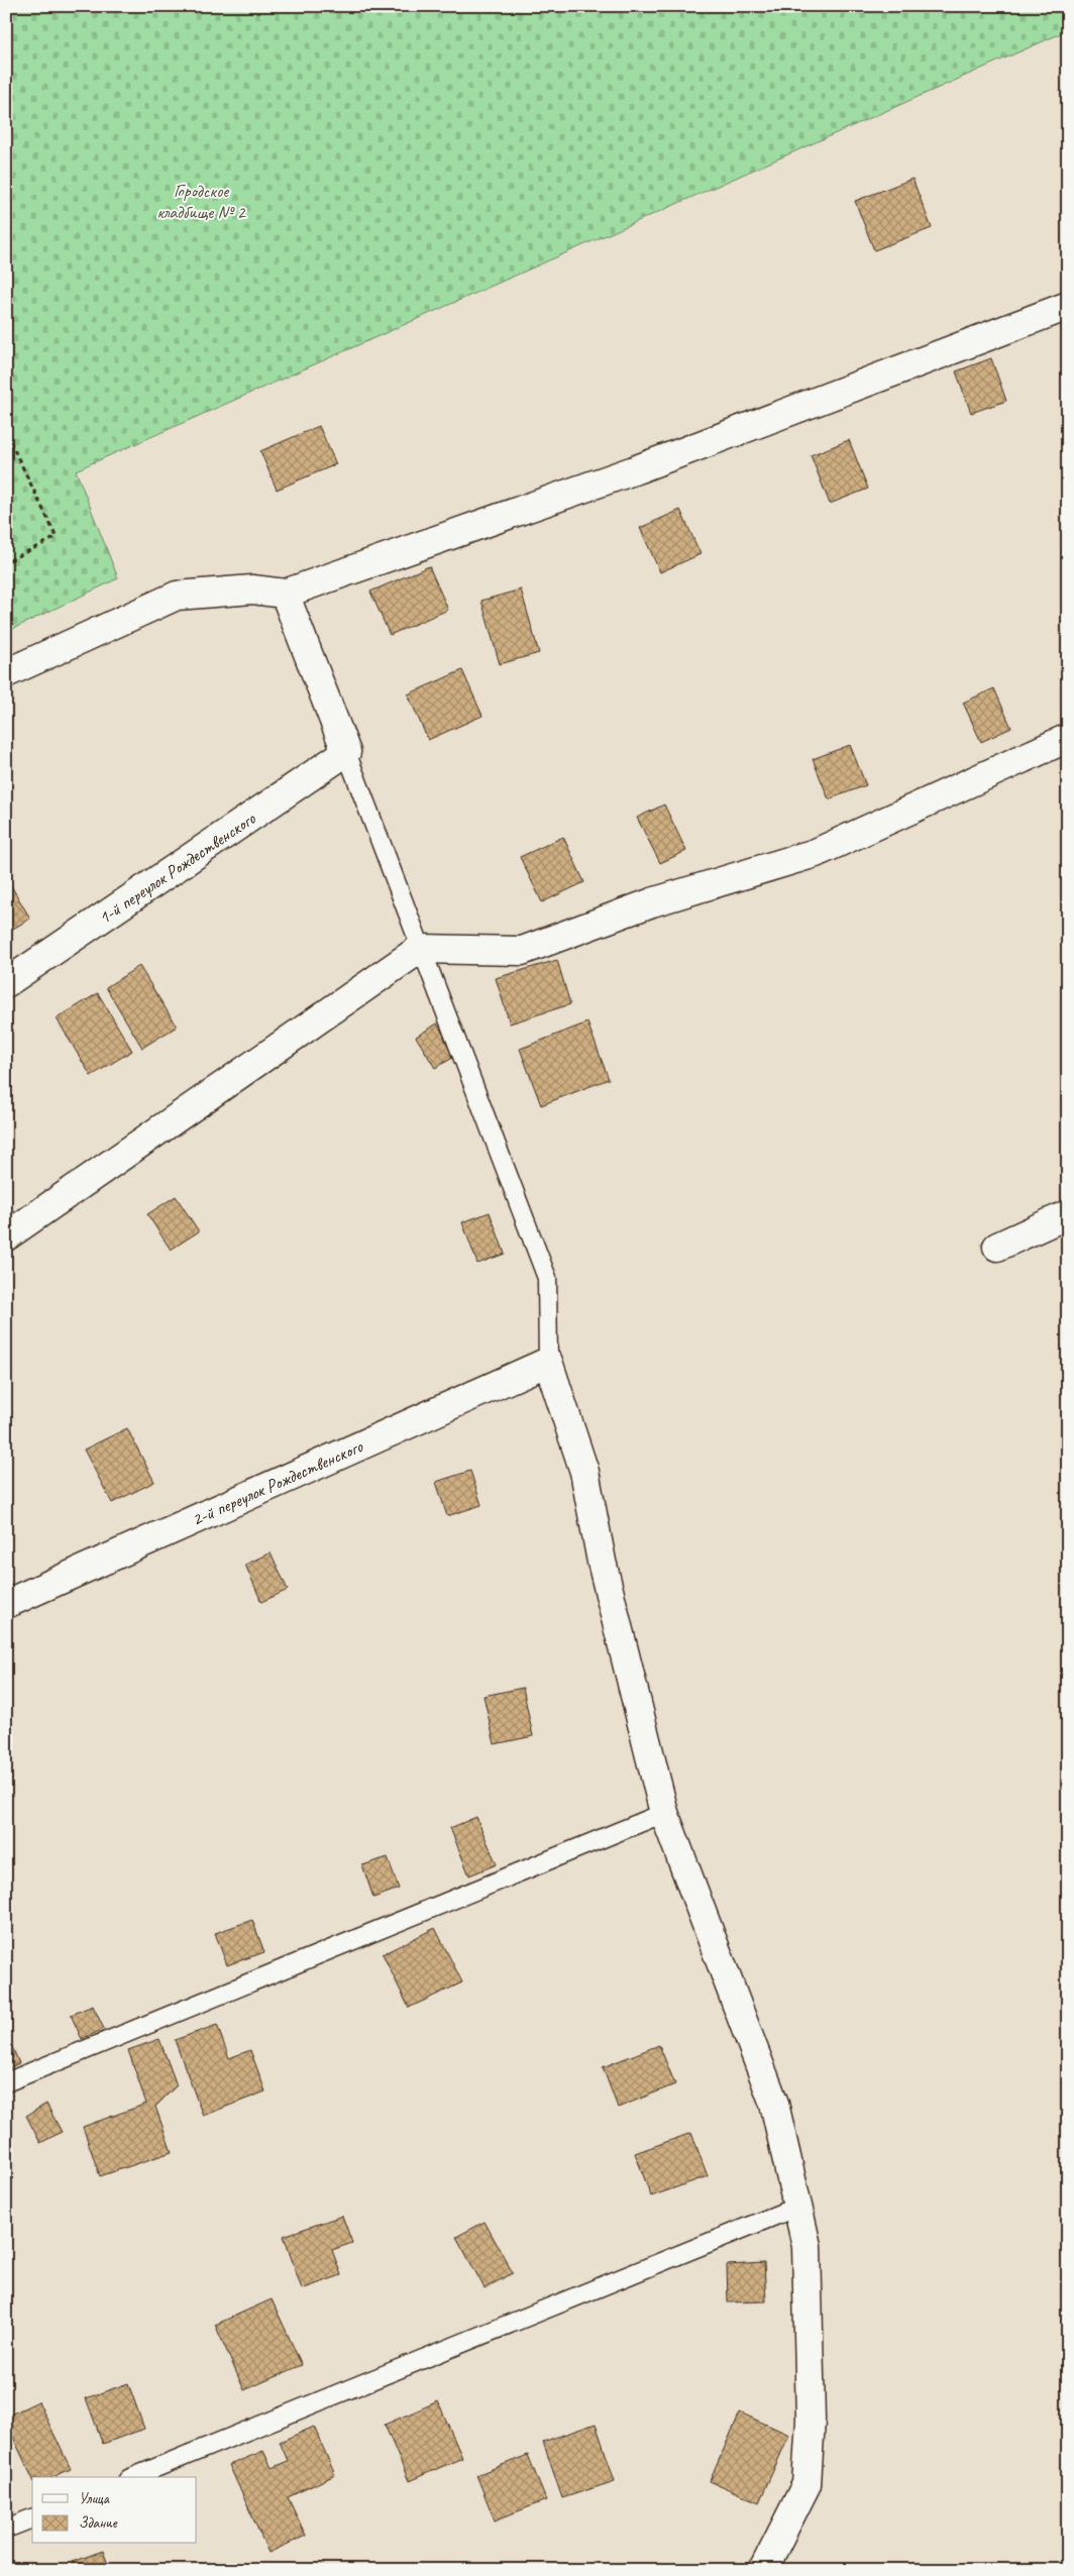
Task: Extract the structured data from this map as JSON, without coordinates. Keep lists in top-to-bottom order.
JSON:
{
  "streets": {
    "street": ["1-й переулок Рождественского", "2-й переулок Рождественского"]
  },
  "parks": ["Городское кладбище № 2"],
  "legend": ["Улица", "Здание"]
}
